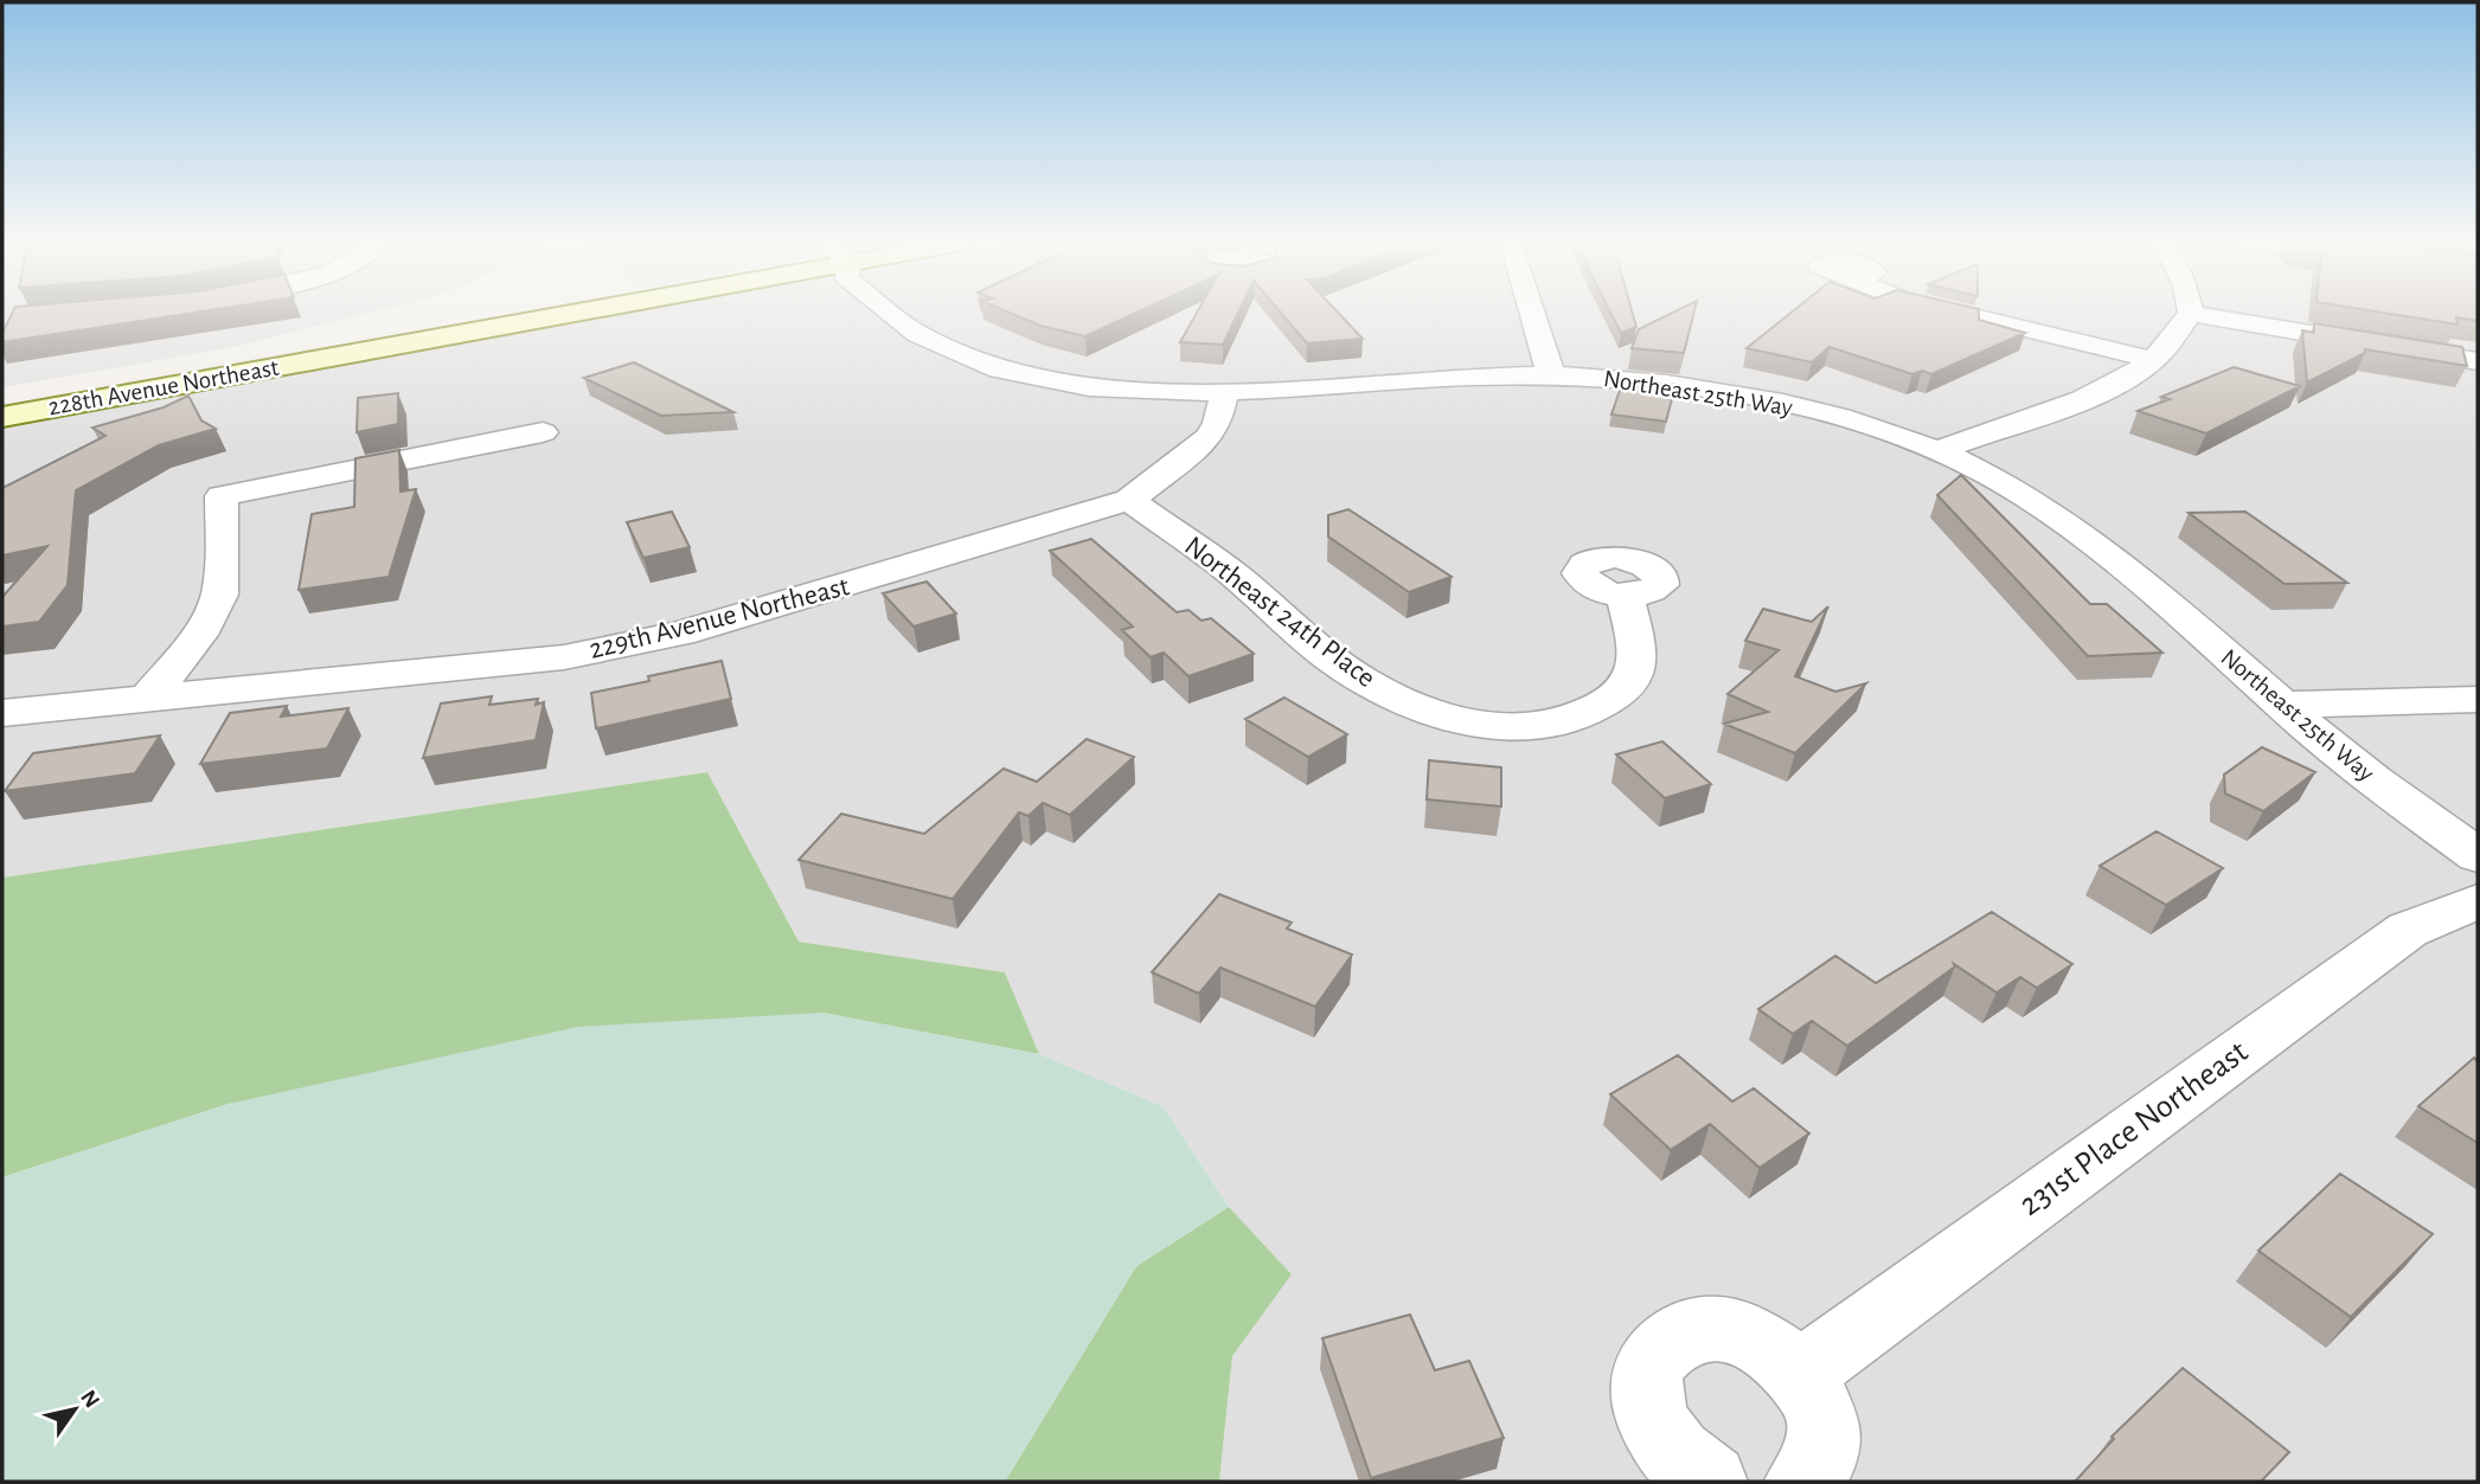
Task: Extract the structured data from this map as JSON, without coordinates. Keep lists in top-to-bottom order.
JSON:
{
  "streets": {
    "main road": ["228th Avenue Northeast"],
    "street": [
      "Northeast 25th Way",
      "Northeast 24th Place",
      "229th Avenue Northeast",
      "231st Place Northeast"
    ]
  },
  "crossings": [
    ["Northeast 25th Way", "229th Avenue Northeast"],
    ["Northeast 24th Place", "229th Avenue Northeast"]
  ],
  "north": "top right"
}
